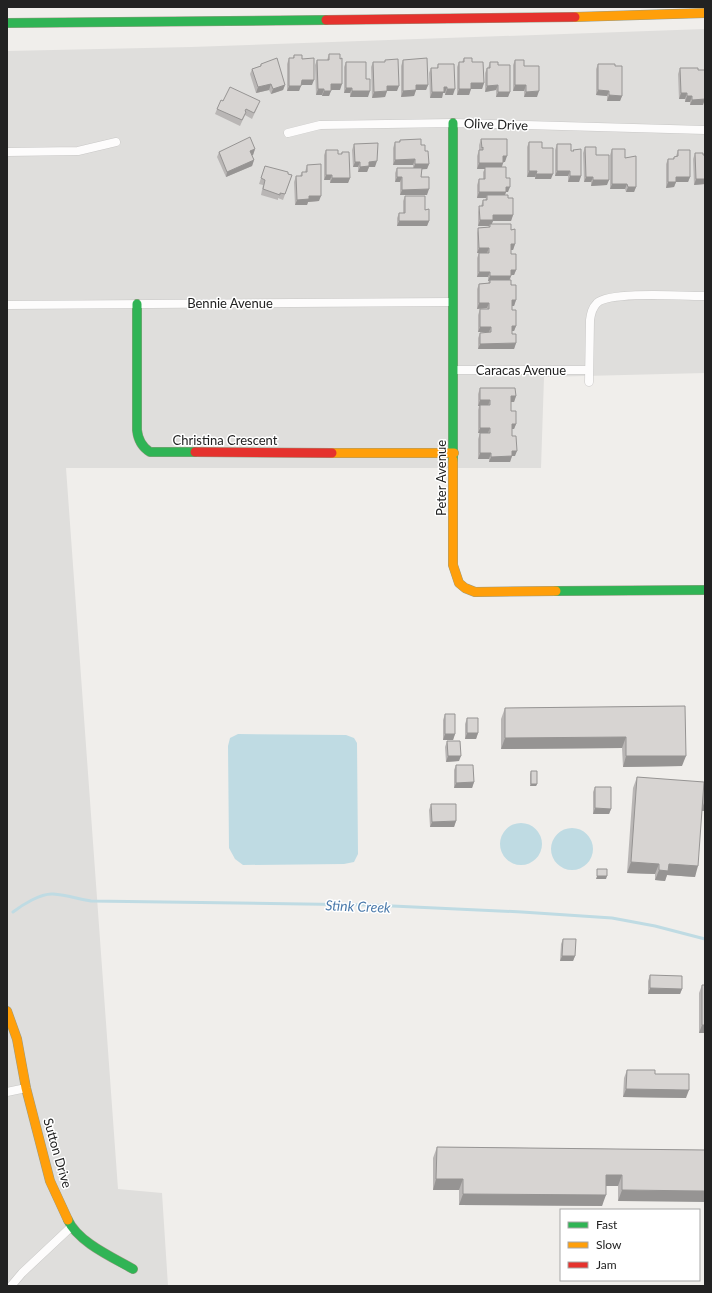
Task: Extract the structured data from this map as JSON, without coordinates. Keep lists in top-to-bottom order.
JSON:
{
  "streets": {
    "street": [
      "Olive Drive",
      "Bennie Avenue",
      "Caracas Avenue",
      "Christina Crescent",
      "Peter Avenue",
      "Sutton Drive"
    ]
  },
  "crossings": [
    ["Olive Drive", "Peter Avenue"],
    ["Bennie Avenue", "Christina Crescent"],
    ["Bennie Avenue", "Peter Avenue"],
    ["Caracas Avenue", "Peter Avenue"],
    ["Christina Crescent", "Peter Avenue"]
  ],
  "water": ["Stink Creek"],
  "legend": ["Fast", "Slow", "Jam"]
}
